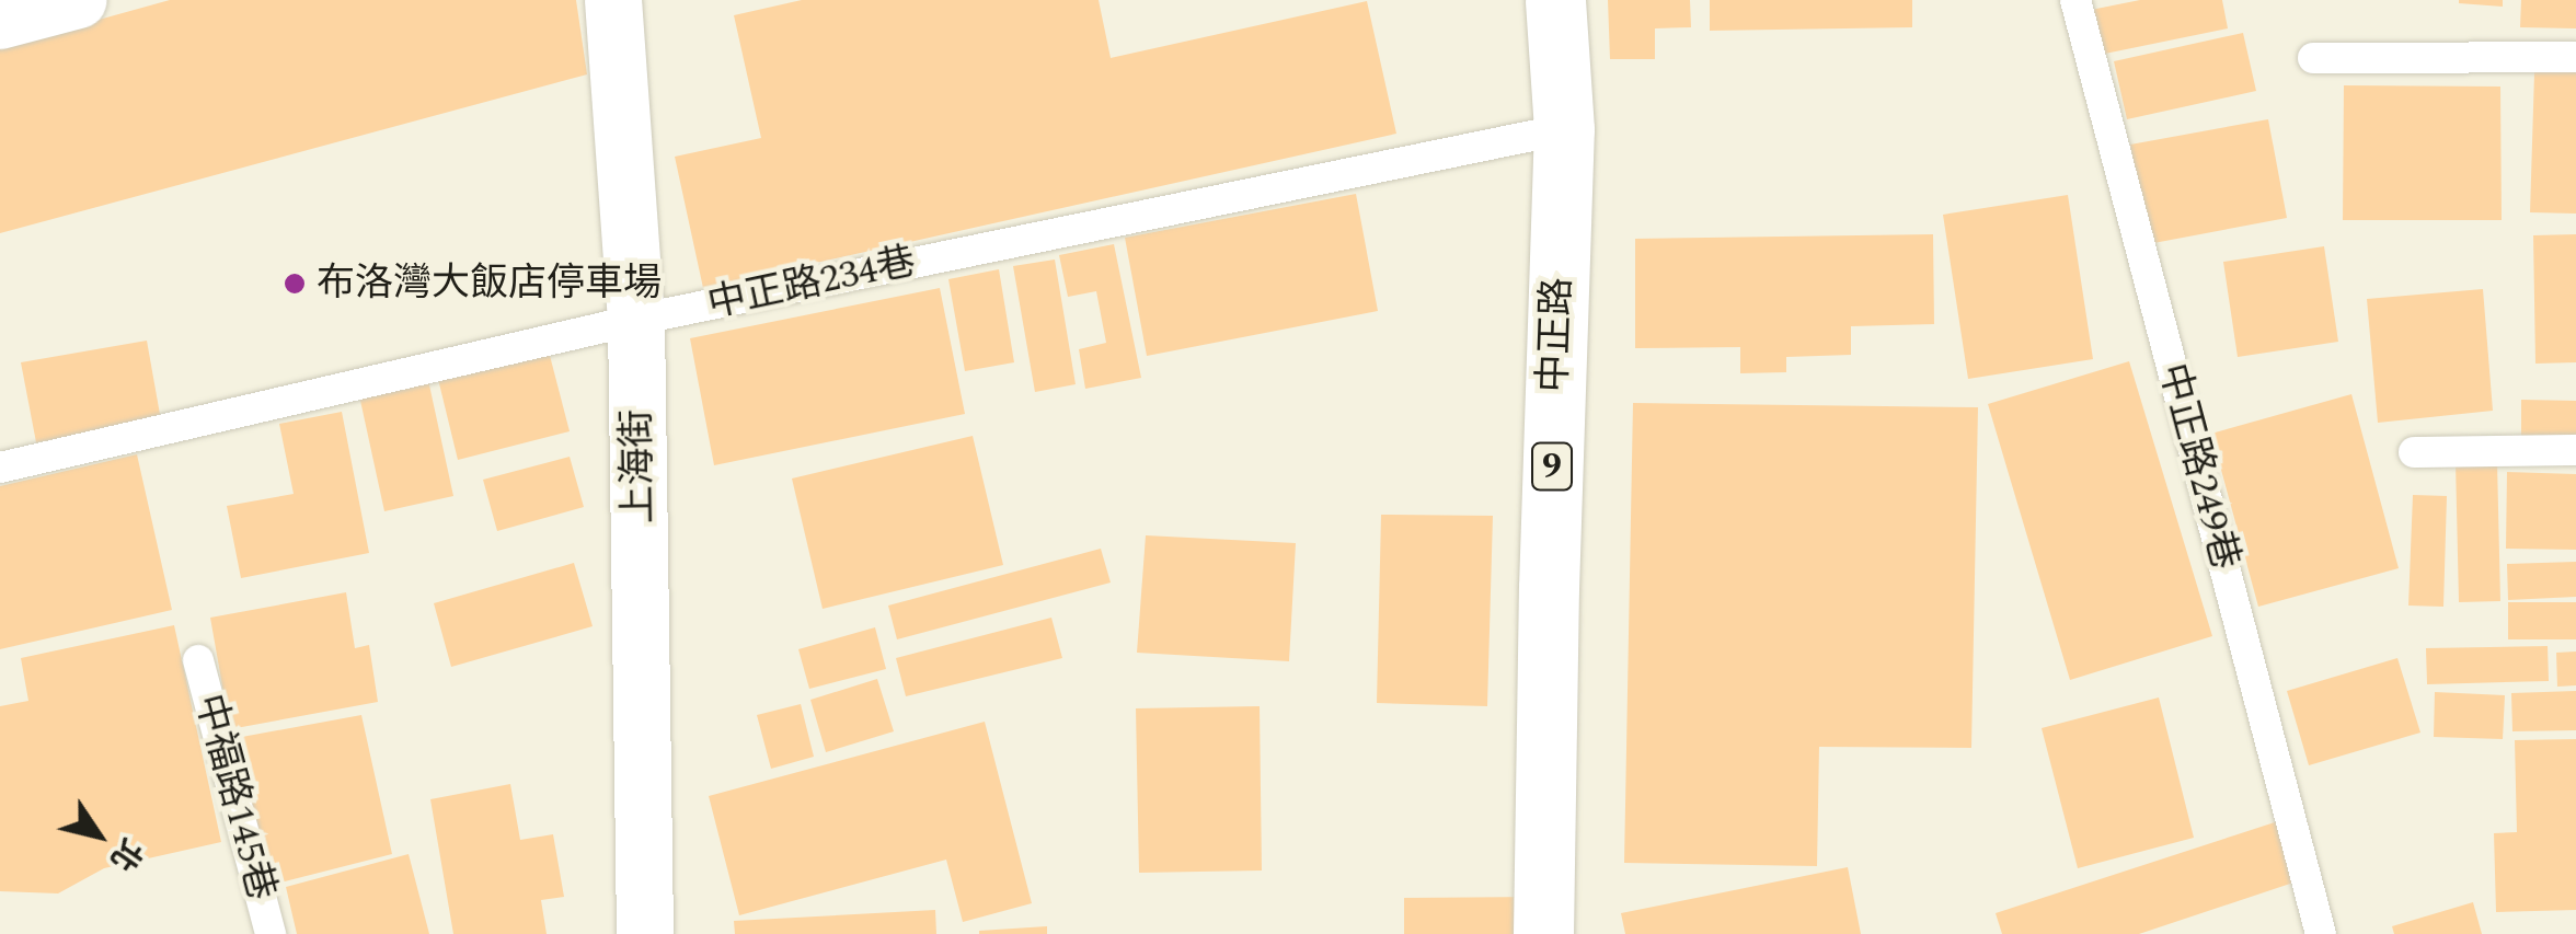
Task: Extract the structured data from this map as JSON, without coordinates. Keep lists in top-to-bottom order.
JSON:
{
  "streets": {
    "main road": ["中正路", "9"],
    "street": ["上海街"],
    "lane": ["中正路234巷", "中正路249巷", "中福路145巷"]
  },
  "crossings": [
    ["中正路234巷", "中正路"],
    ["中正路234巷", "上海街"]
  ],
  "places": ["布洛灣大飯店停車場"],
  "north": "bottom right"
}
